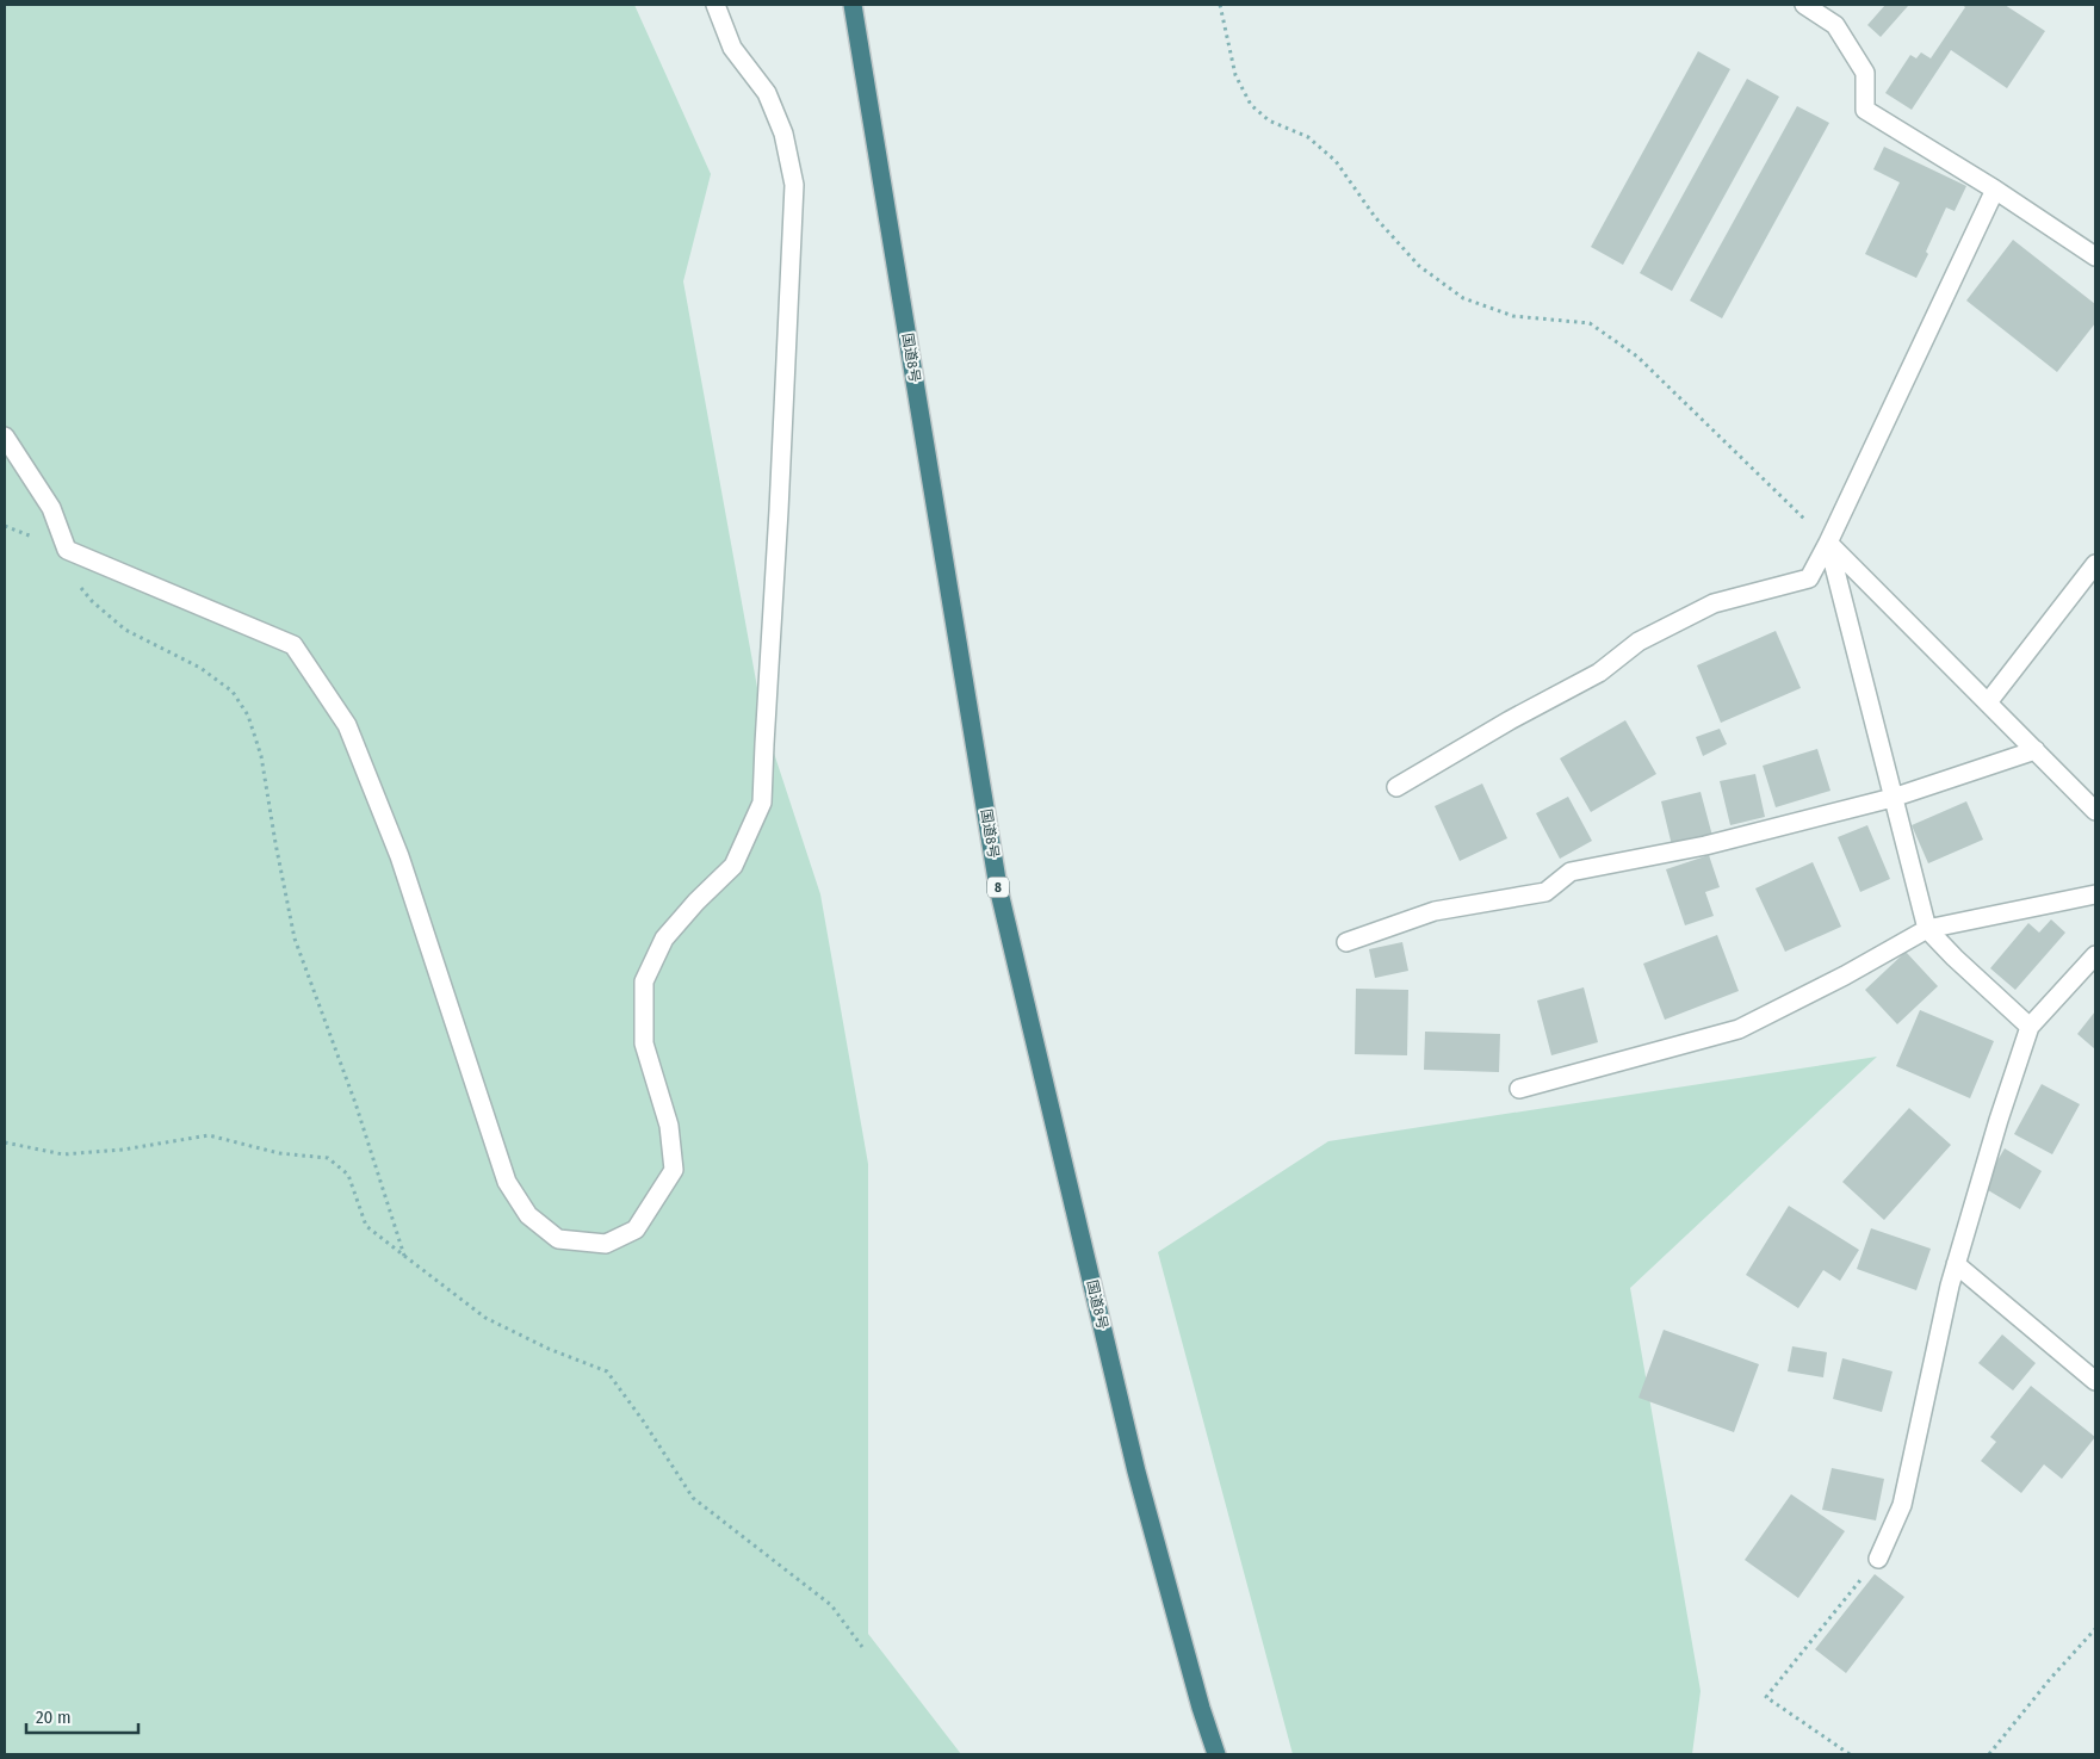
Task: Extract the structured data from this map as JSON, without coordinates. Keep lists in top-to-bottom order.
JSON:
{
  "streets": {
    "highway": ["国道8号", "8"]
  },
  "scale_bar": "20 m"
}
